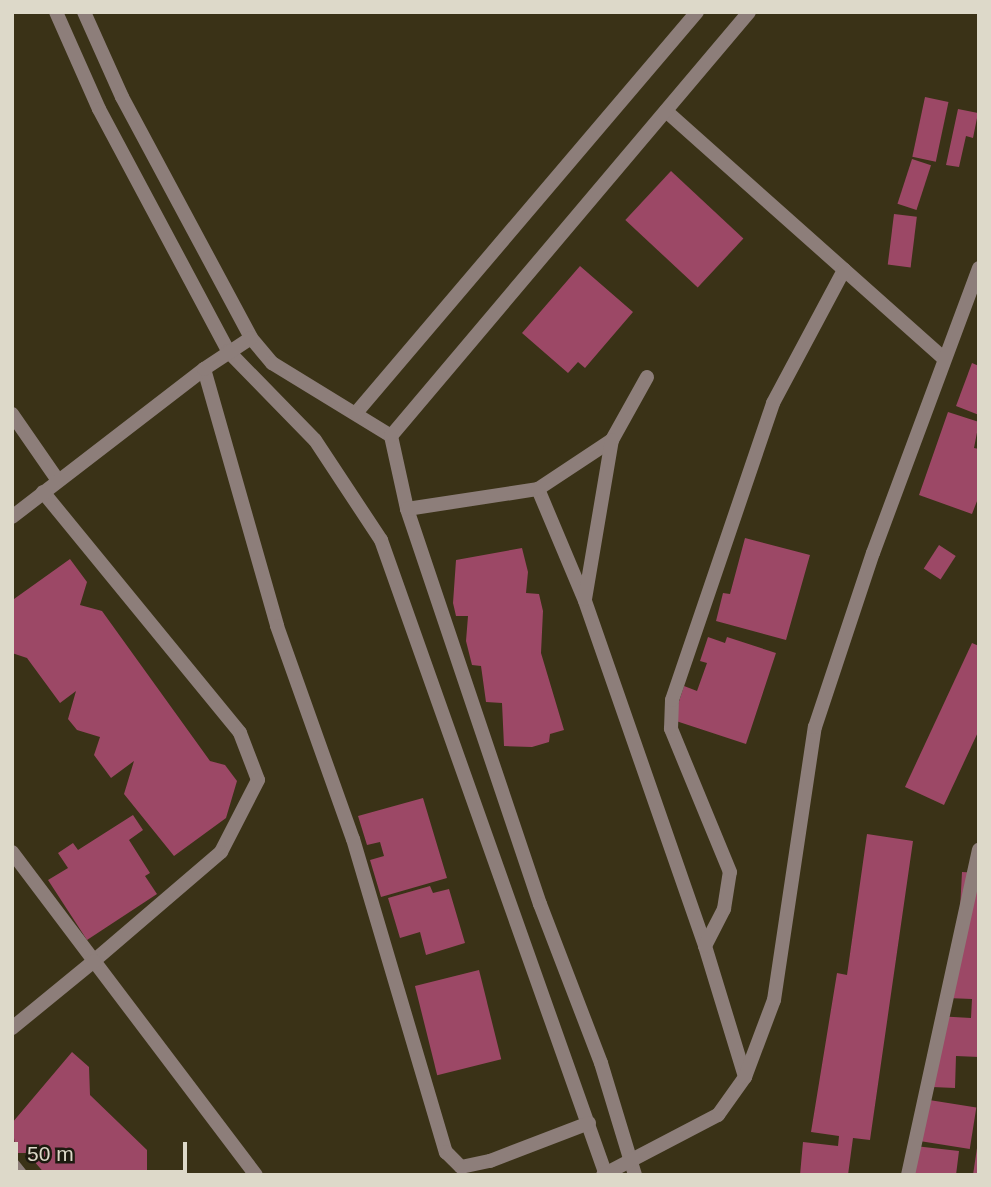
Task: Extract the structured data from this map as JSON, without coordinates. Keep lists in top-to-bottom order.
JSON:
{
  "scale_bar": "50 m"
}
